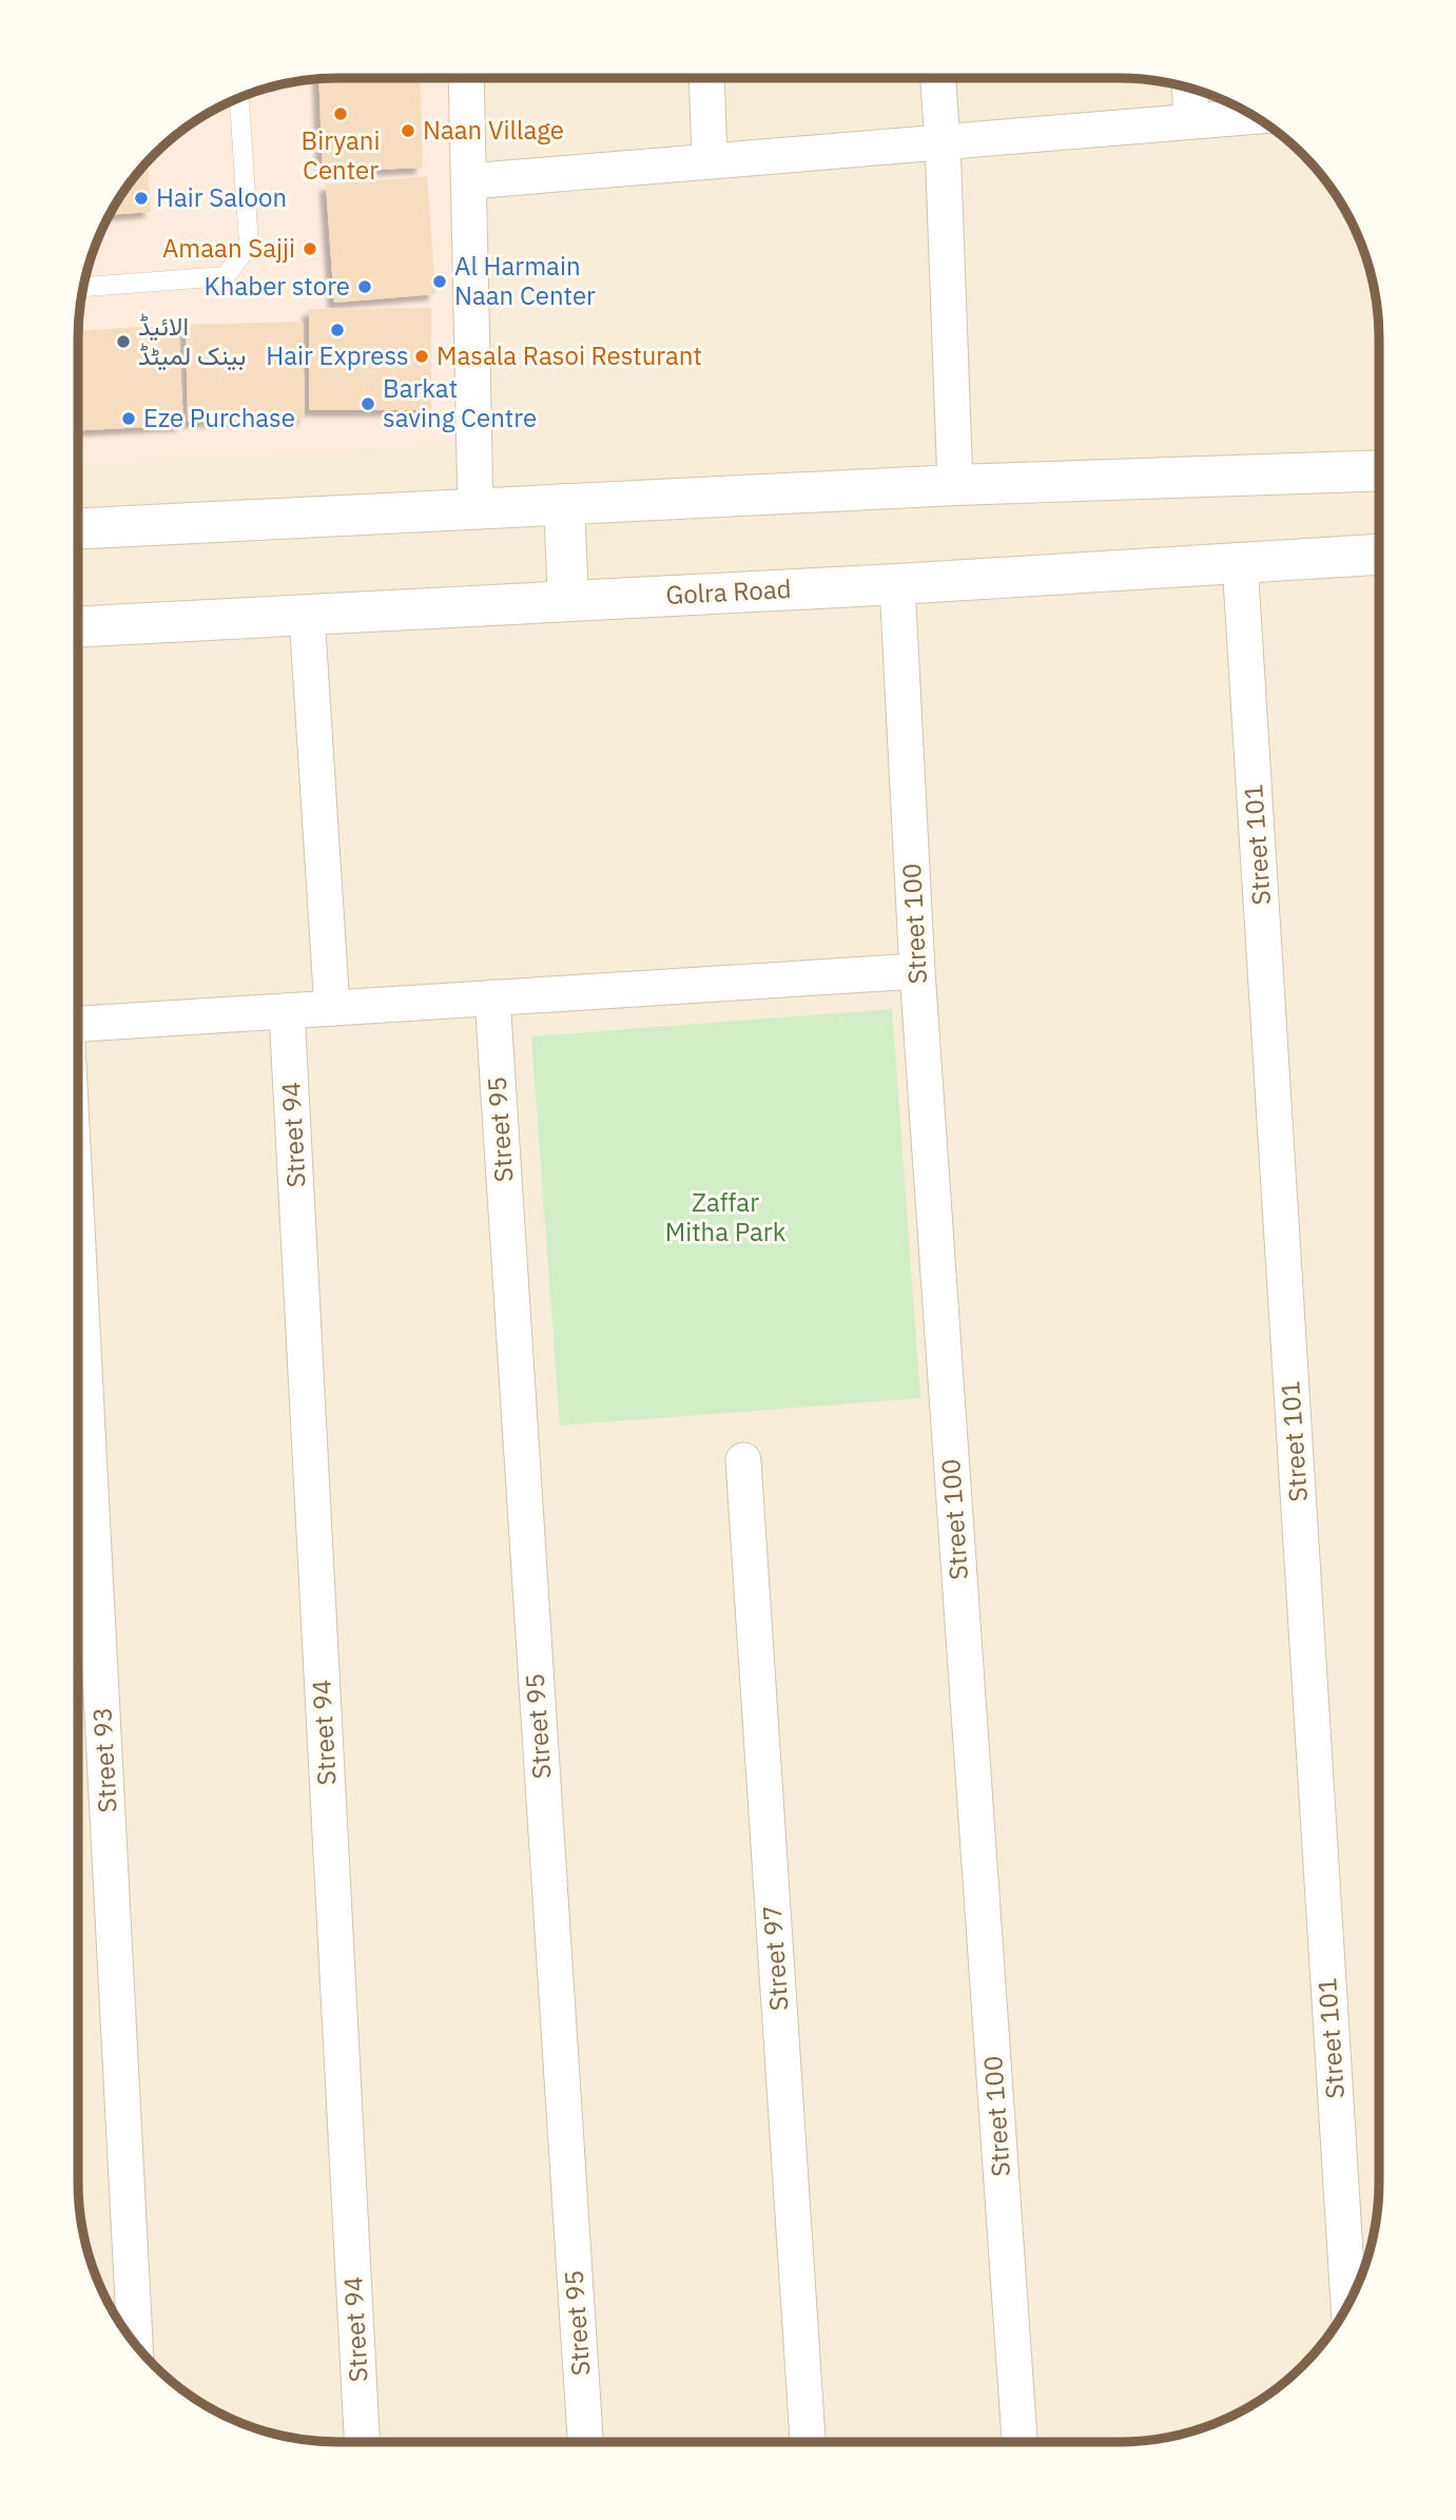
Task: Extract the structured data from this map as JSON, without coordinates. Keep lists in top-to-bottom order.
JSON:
{
  "streets": {
    "main road": ["Golra Road"],
    "street": [
      "Street 101",
      "Street 100",
      "Street 95",
      "Street 94",
      "Street 93",
      "Street 97"
    ]
  },
  "crossings": [
    ["Golra Road", "Street 101"],
    ["Golra Road", "Street 100"]
  ],
  "parks": ["Zaffar Mitha Park"],
  "places": [
    "Biryani Center",
    "Naan Village",
    "Hair Saloon",
    "Amaan Sajji",
    "Al Harmain Naan Center",
    "Khaber store",
    "Hair Express",
    "الائیڈ بینک لمیٹڈ",
    "Masala Rasoi Resturant",
    "Barkat saving Centre",
    "Eze Purchase"
  ]
}
